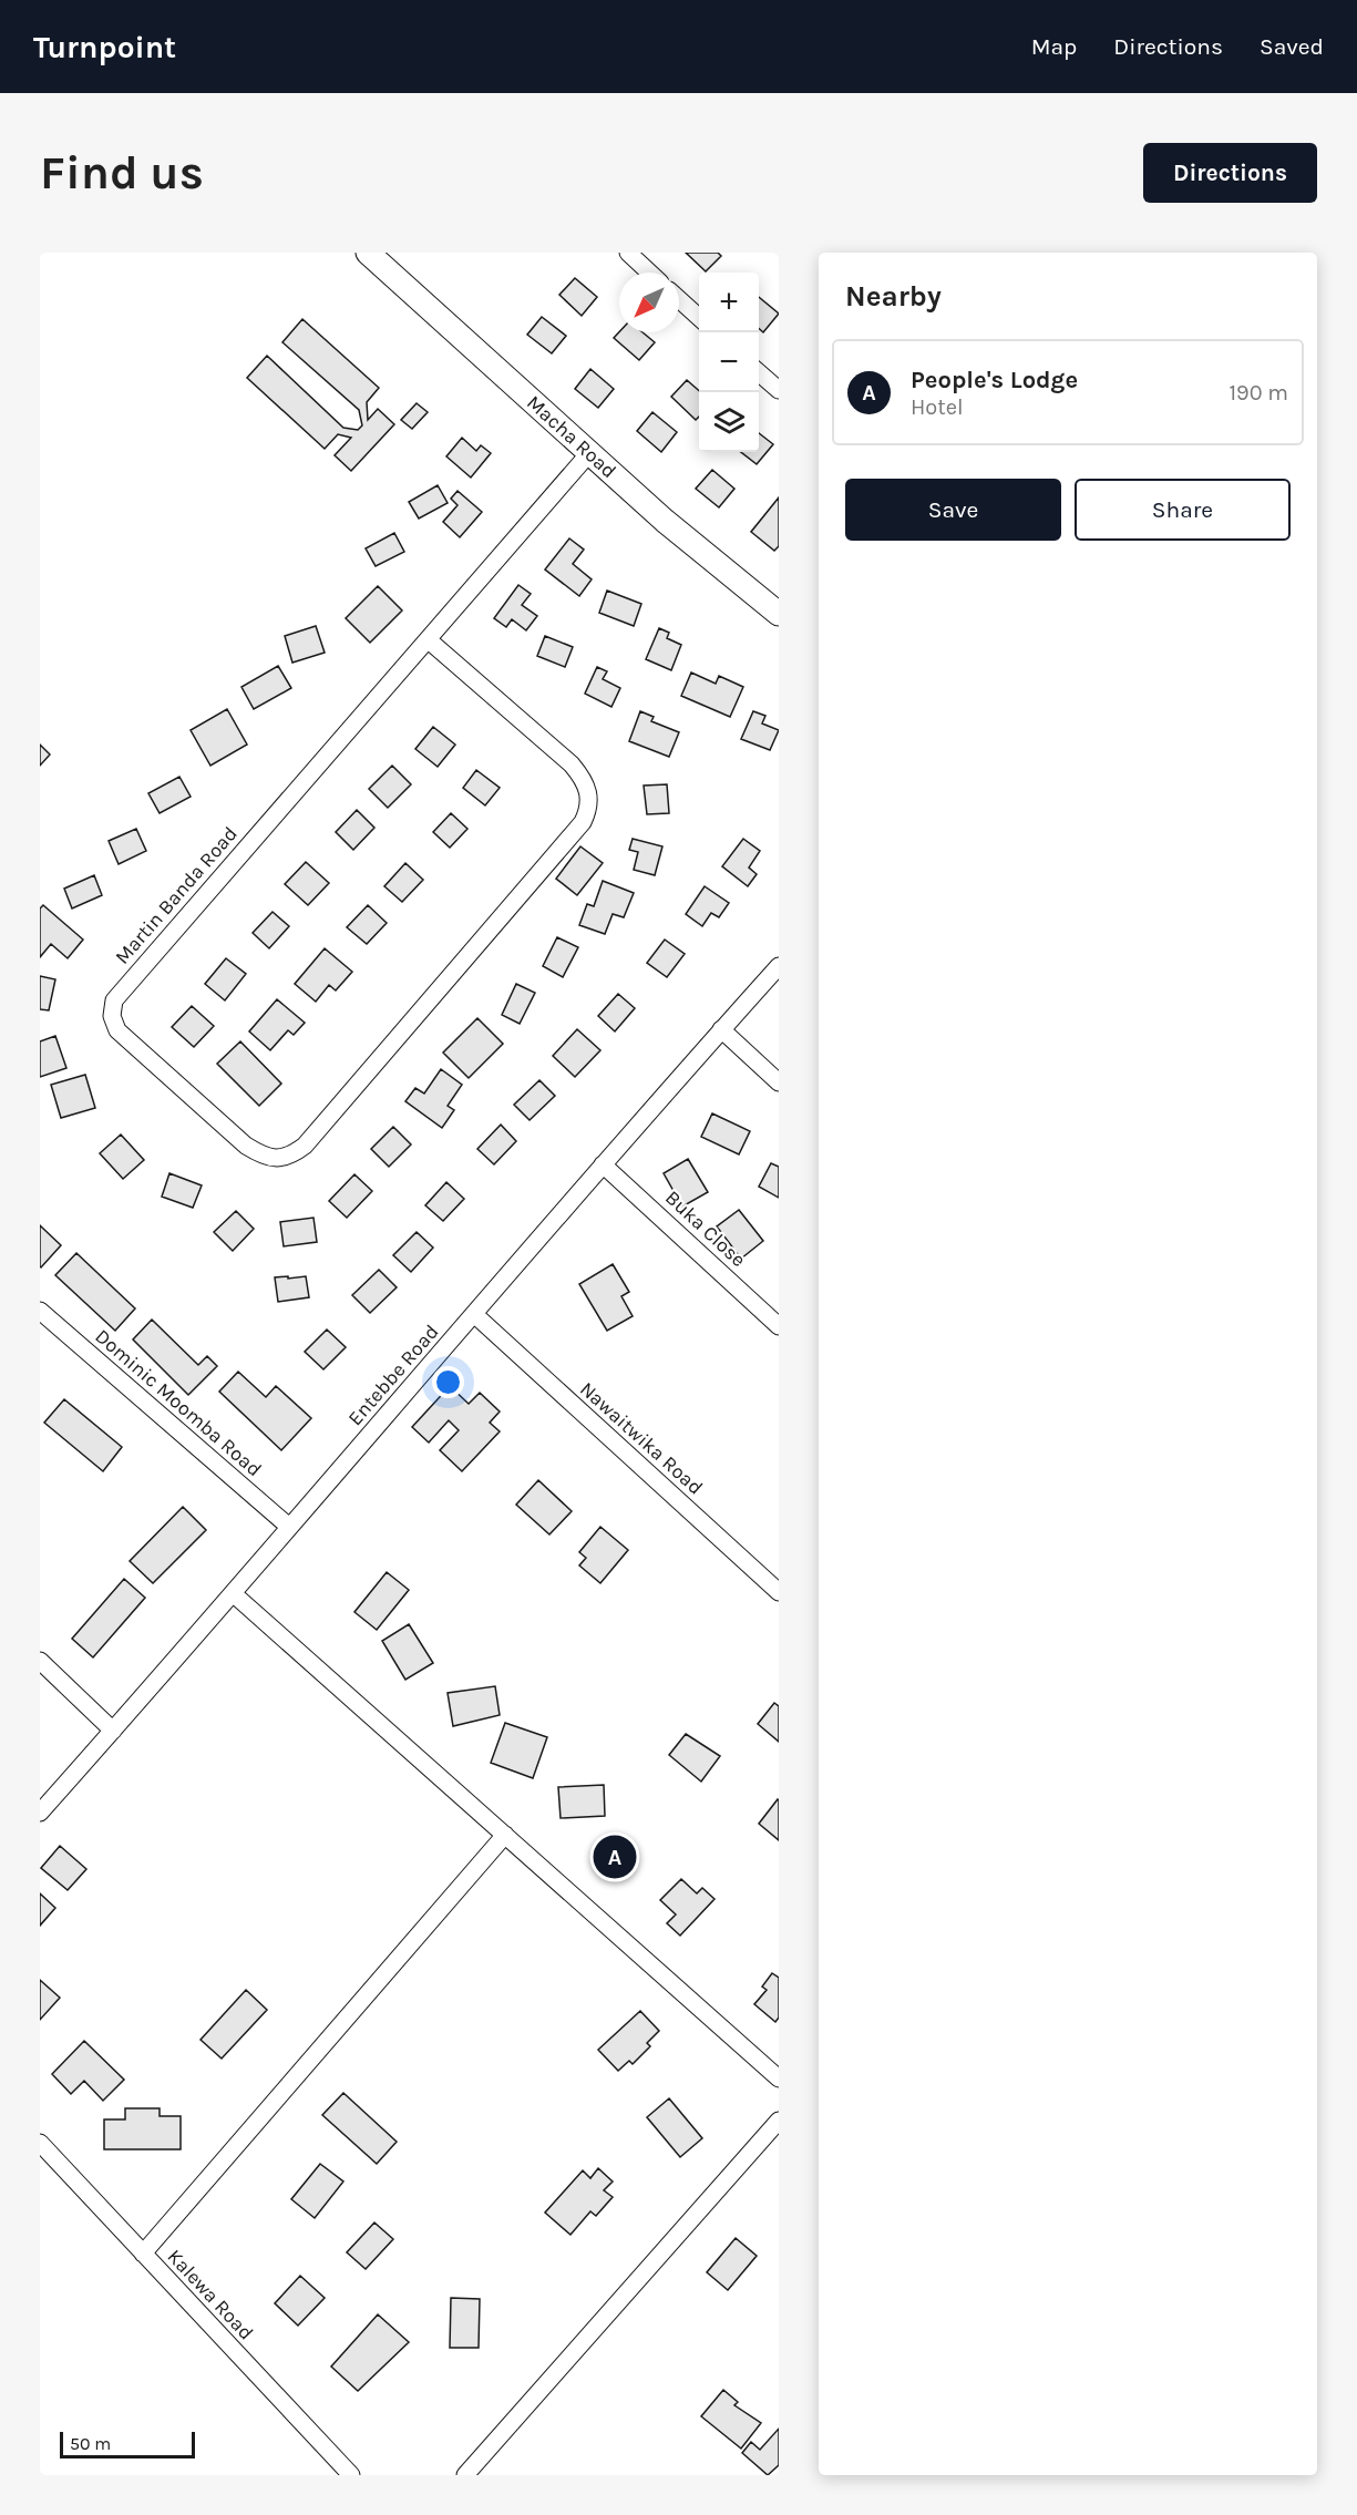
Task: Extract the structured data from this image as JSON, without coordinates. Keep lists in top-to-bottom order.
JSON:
{
  "streets": {
    "main road": ["Macha Road"],
    "street": [
      "Martin Banda Road",
      "Buka Close",
      "Entebbe Road",
      "Dominic Moomba Road",
      "Nawaitwika Road",
      "Kalewa Road"
    ]
  },
  "crossings": [
    ["Macha Road", "Martin Banda Road"],
    ["Buka Close", "Entebbe Road"],
    ["Entebbe Road", "Dominic Moomba Road"],
    ["Entebbe Road", "Nawaitwika Road"]
  ],
  "scale_bar": "50 m",
  "north": "bottom left",
  "page": {
    "header": "Turnpoint",
    "nav": ["Map", "Directions", "Saved"],
    "buttons": [
      "Directions",
      ["Save", "Share"]
    ],
    "title": "Find us",
    "heading": "Nearby",
    "map_buttons": ["+", "−"],
    "list": [
      {
        "mark": "A",
        "name": "People's Lodge",
        "note": "Hotel",
        "value": "190 m"
      }
    ],
    "pins": "A",
    "scale": "50 m"
  }
}
